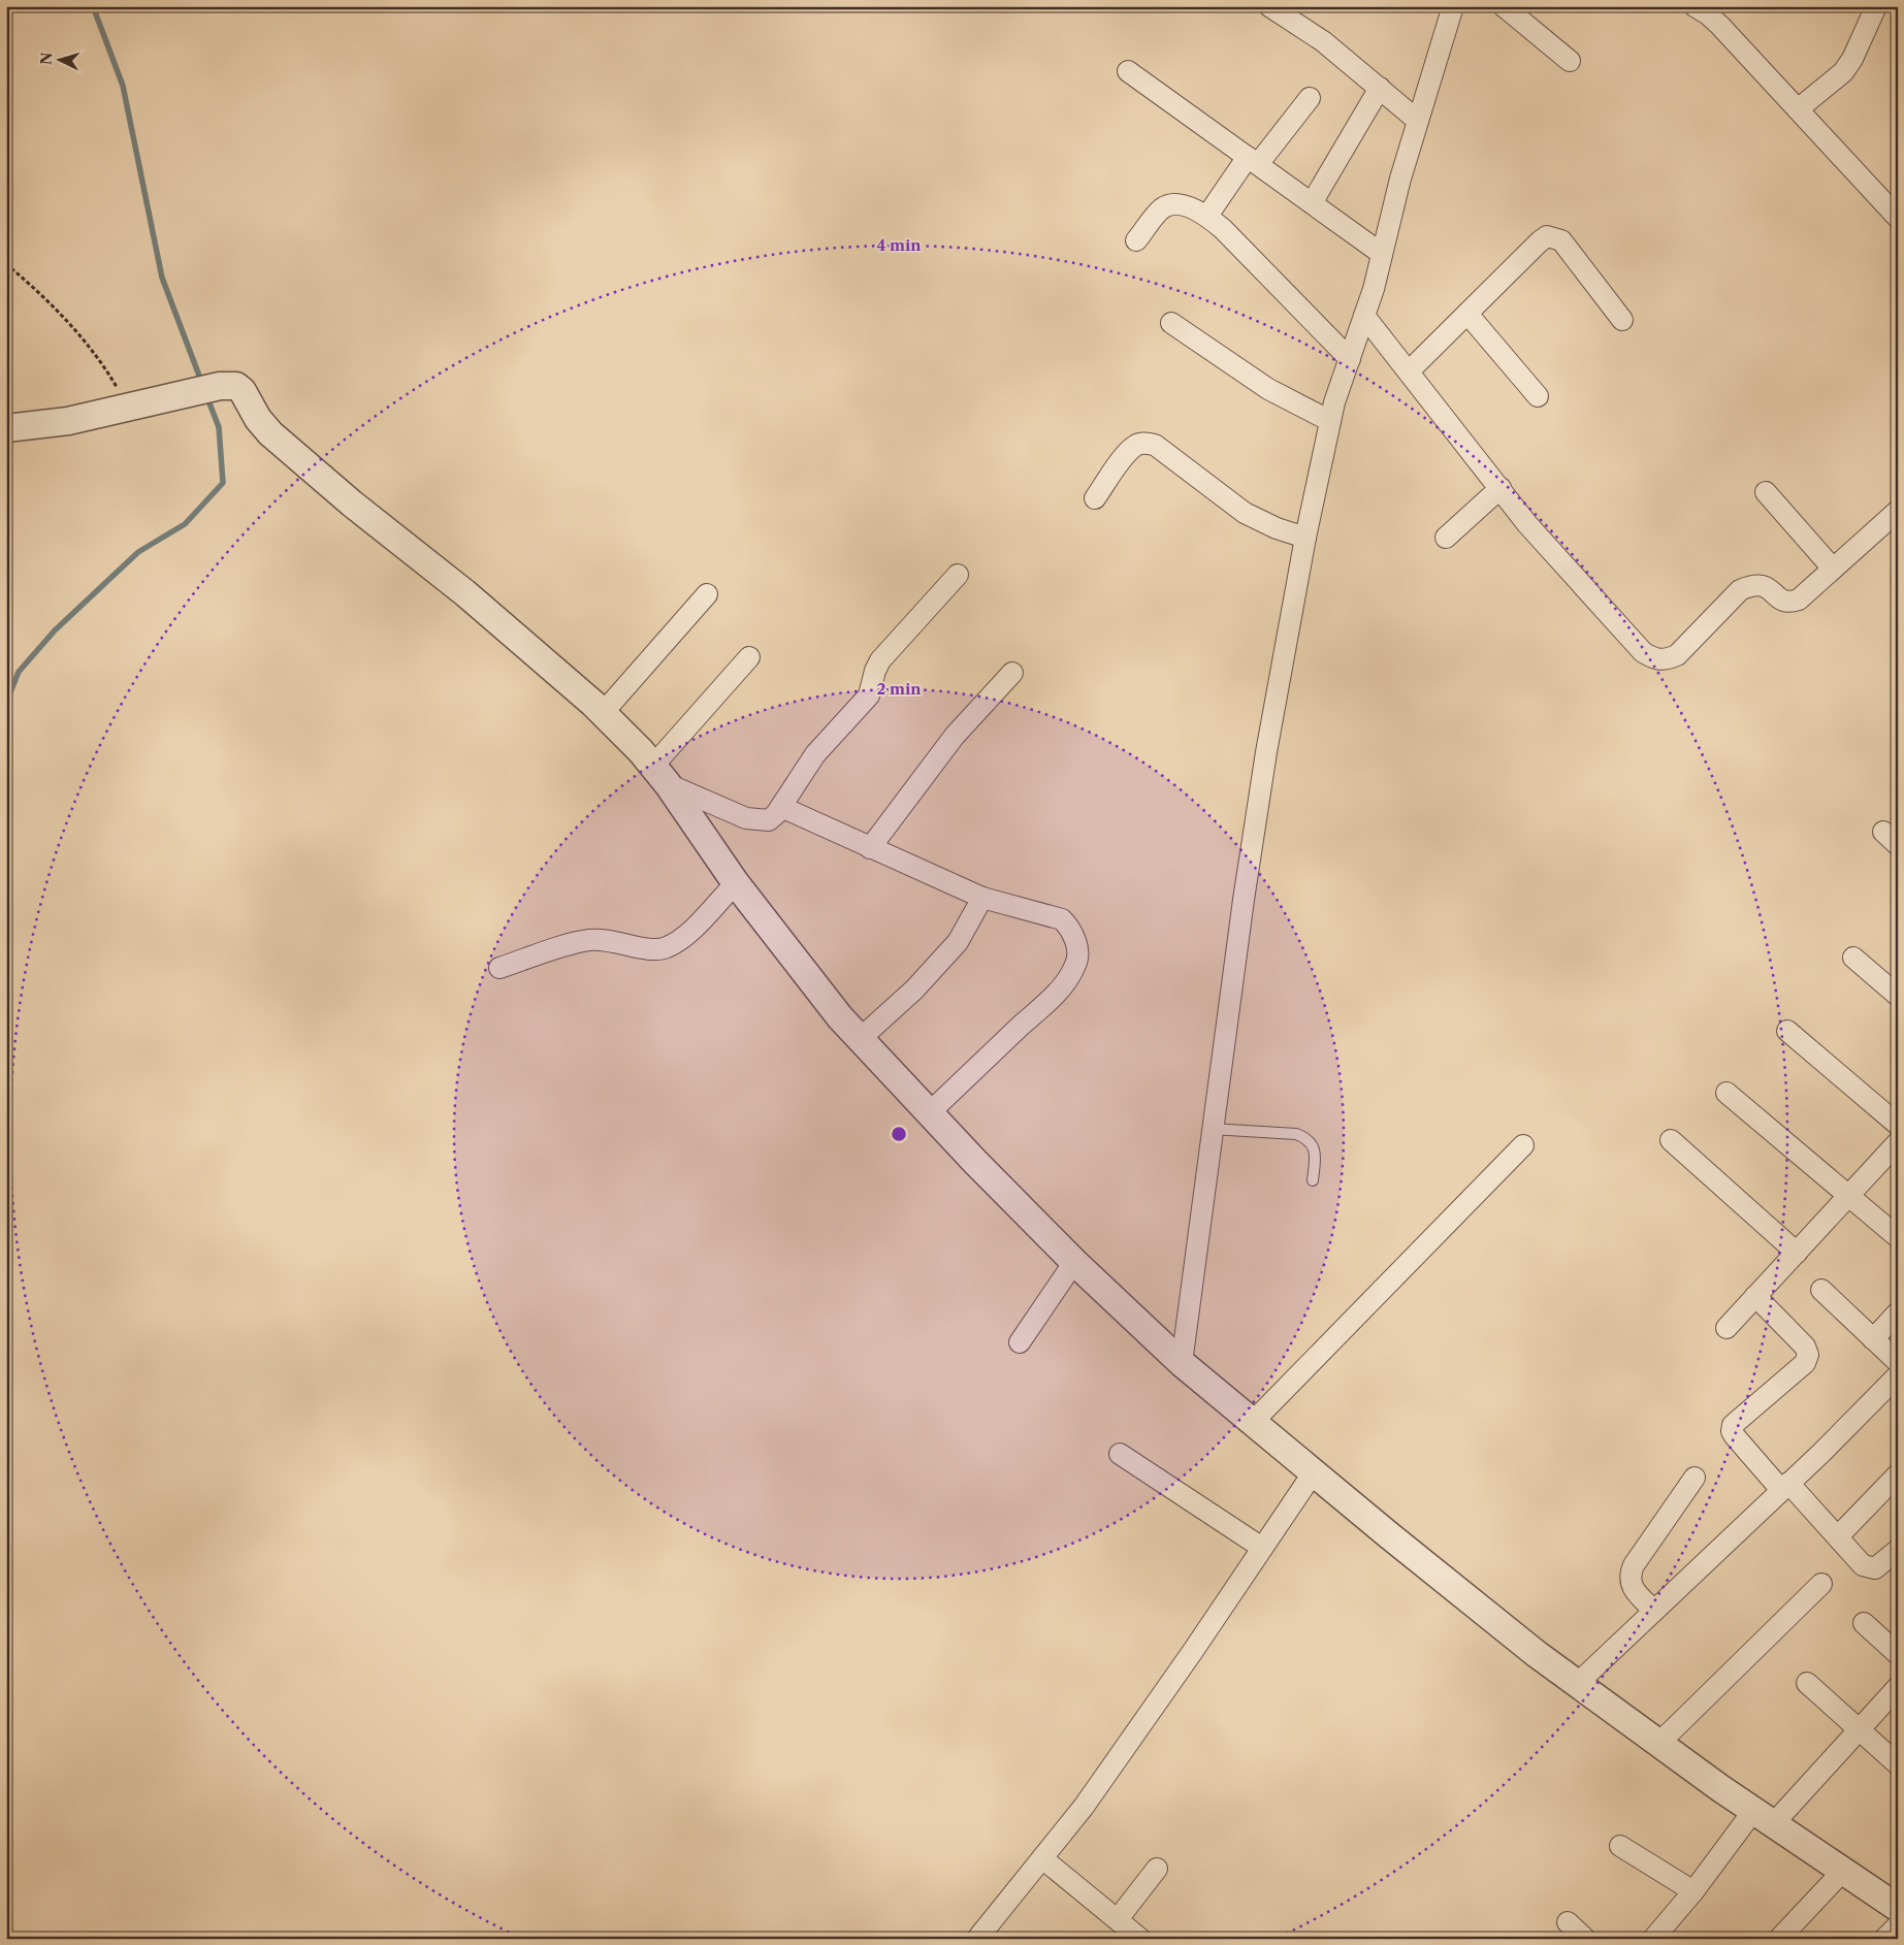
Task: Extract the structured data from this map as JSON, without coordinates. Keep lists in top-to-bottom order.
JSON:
{
  "north": "left",
  "rings": ["4 min", "2 min"]
}
